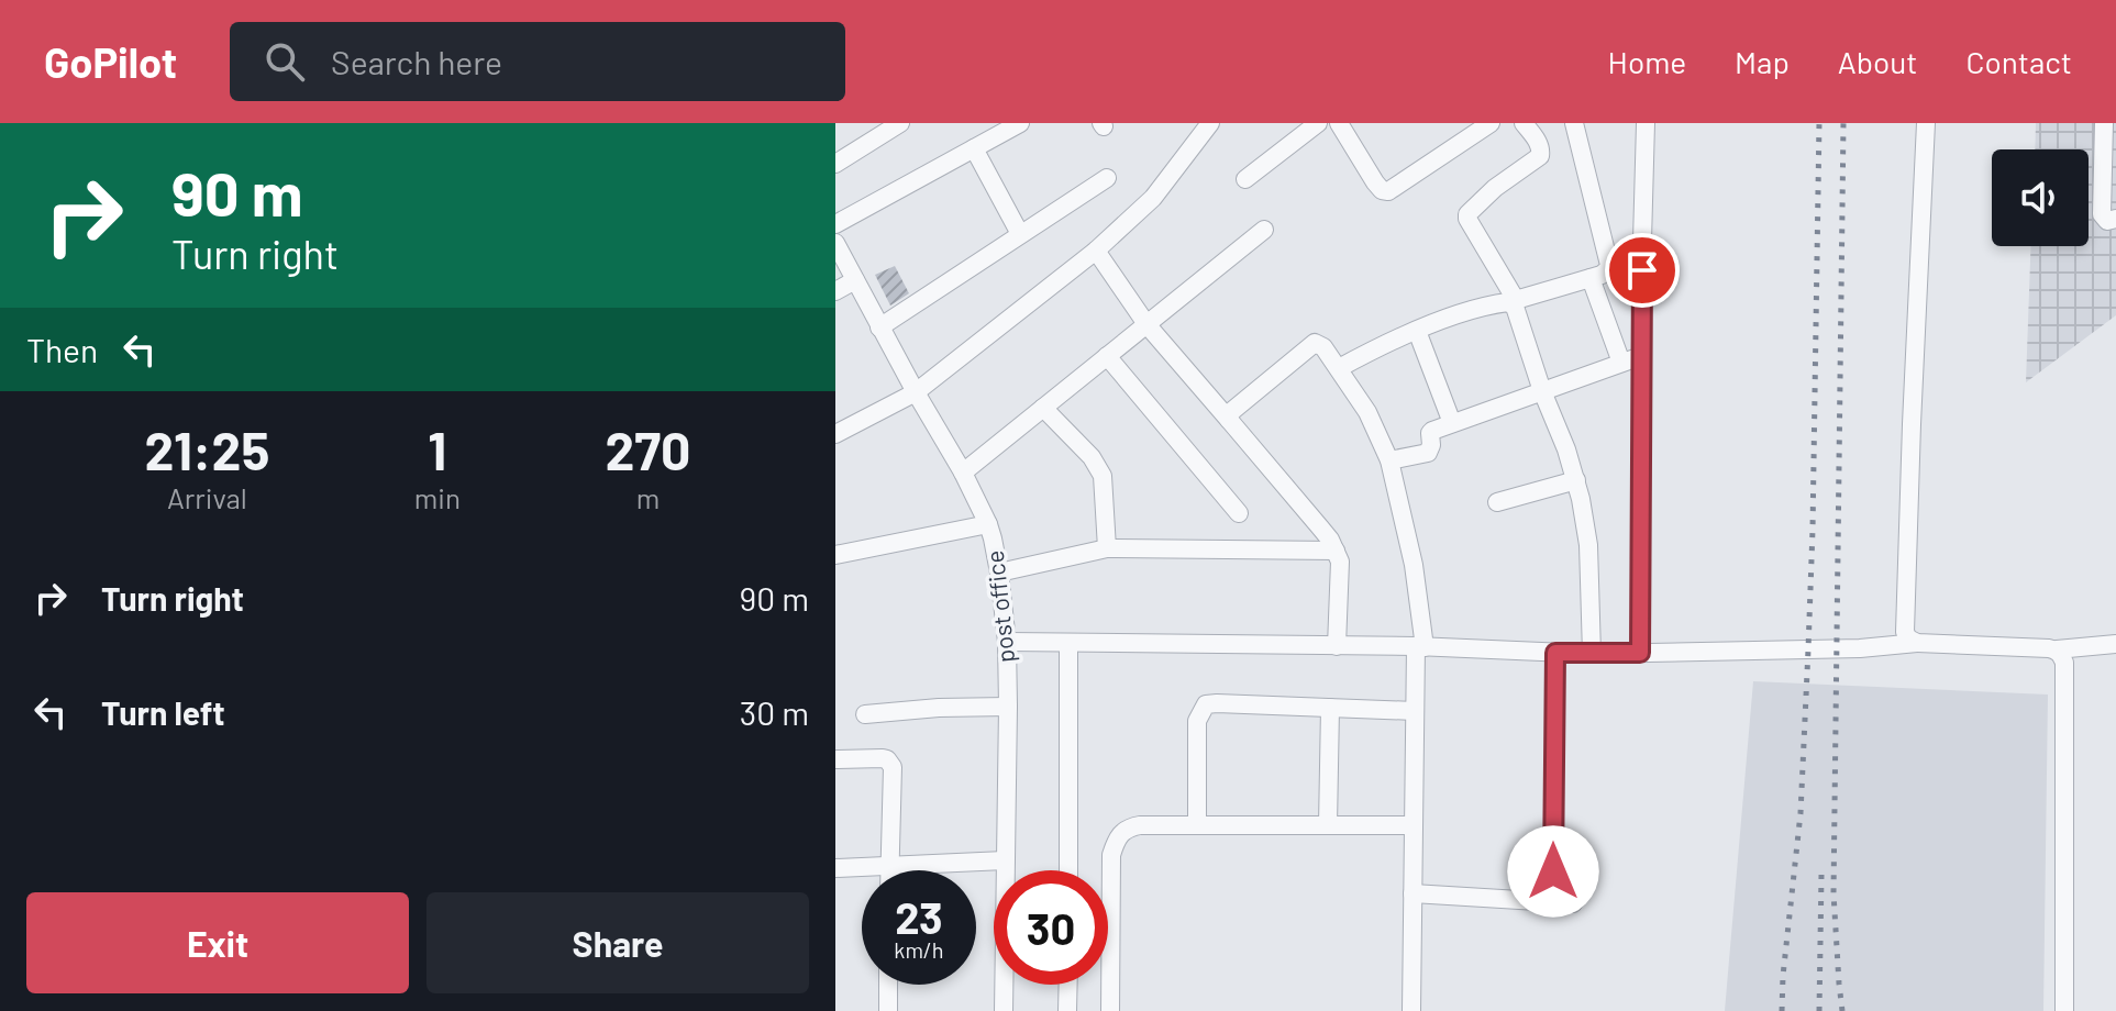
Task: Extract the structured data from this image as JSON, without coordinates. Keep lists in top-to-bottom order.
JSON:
{
  "streets": {
    "street": ["post office"]
  },
  "page": {
    "header": "GoPilot",
    "search": "Search here",
    "nav": [
      "Home",
      "Map",
      "About",
      "Contact"
    ],
    "turn": ["90 m", "Turn right"],
    "then": "Then",
    "eta": [
      "21:25",
      "Arrival",
      "1",
      "min",
      "270",
      "m"
    ],
    "list": [
      {
        "name": "Turn right",
        "value": "90 m"
      },
      {
        "name": "Turn left",
        "value": "30 m"
      }
    ],
    "speed": "23 km/h",
    "limit": "30",
    "buttons": ["Exit", "Share"]
  }
}
